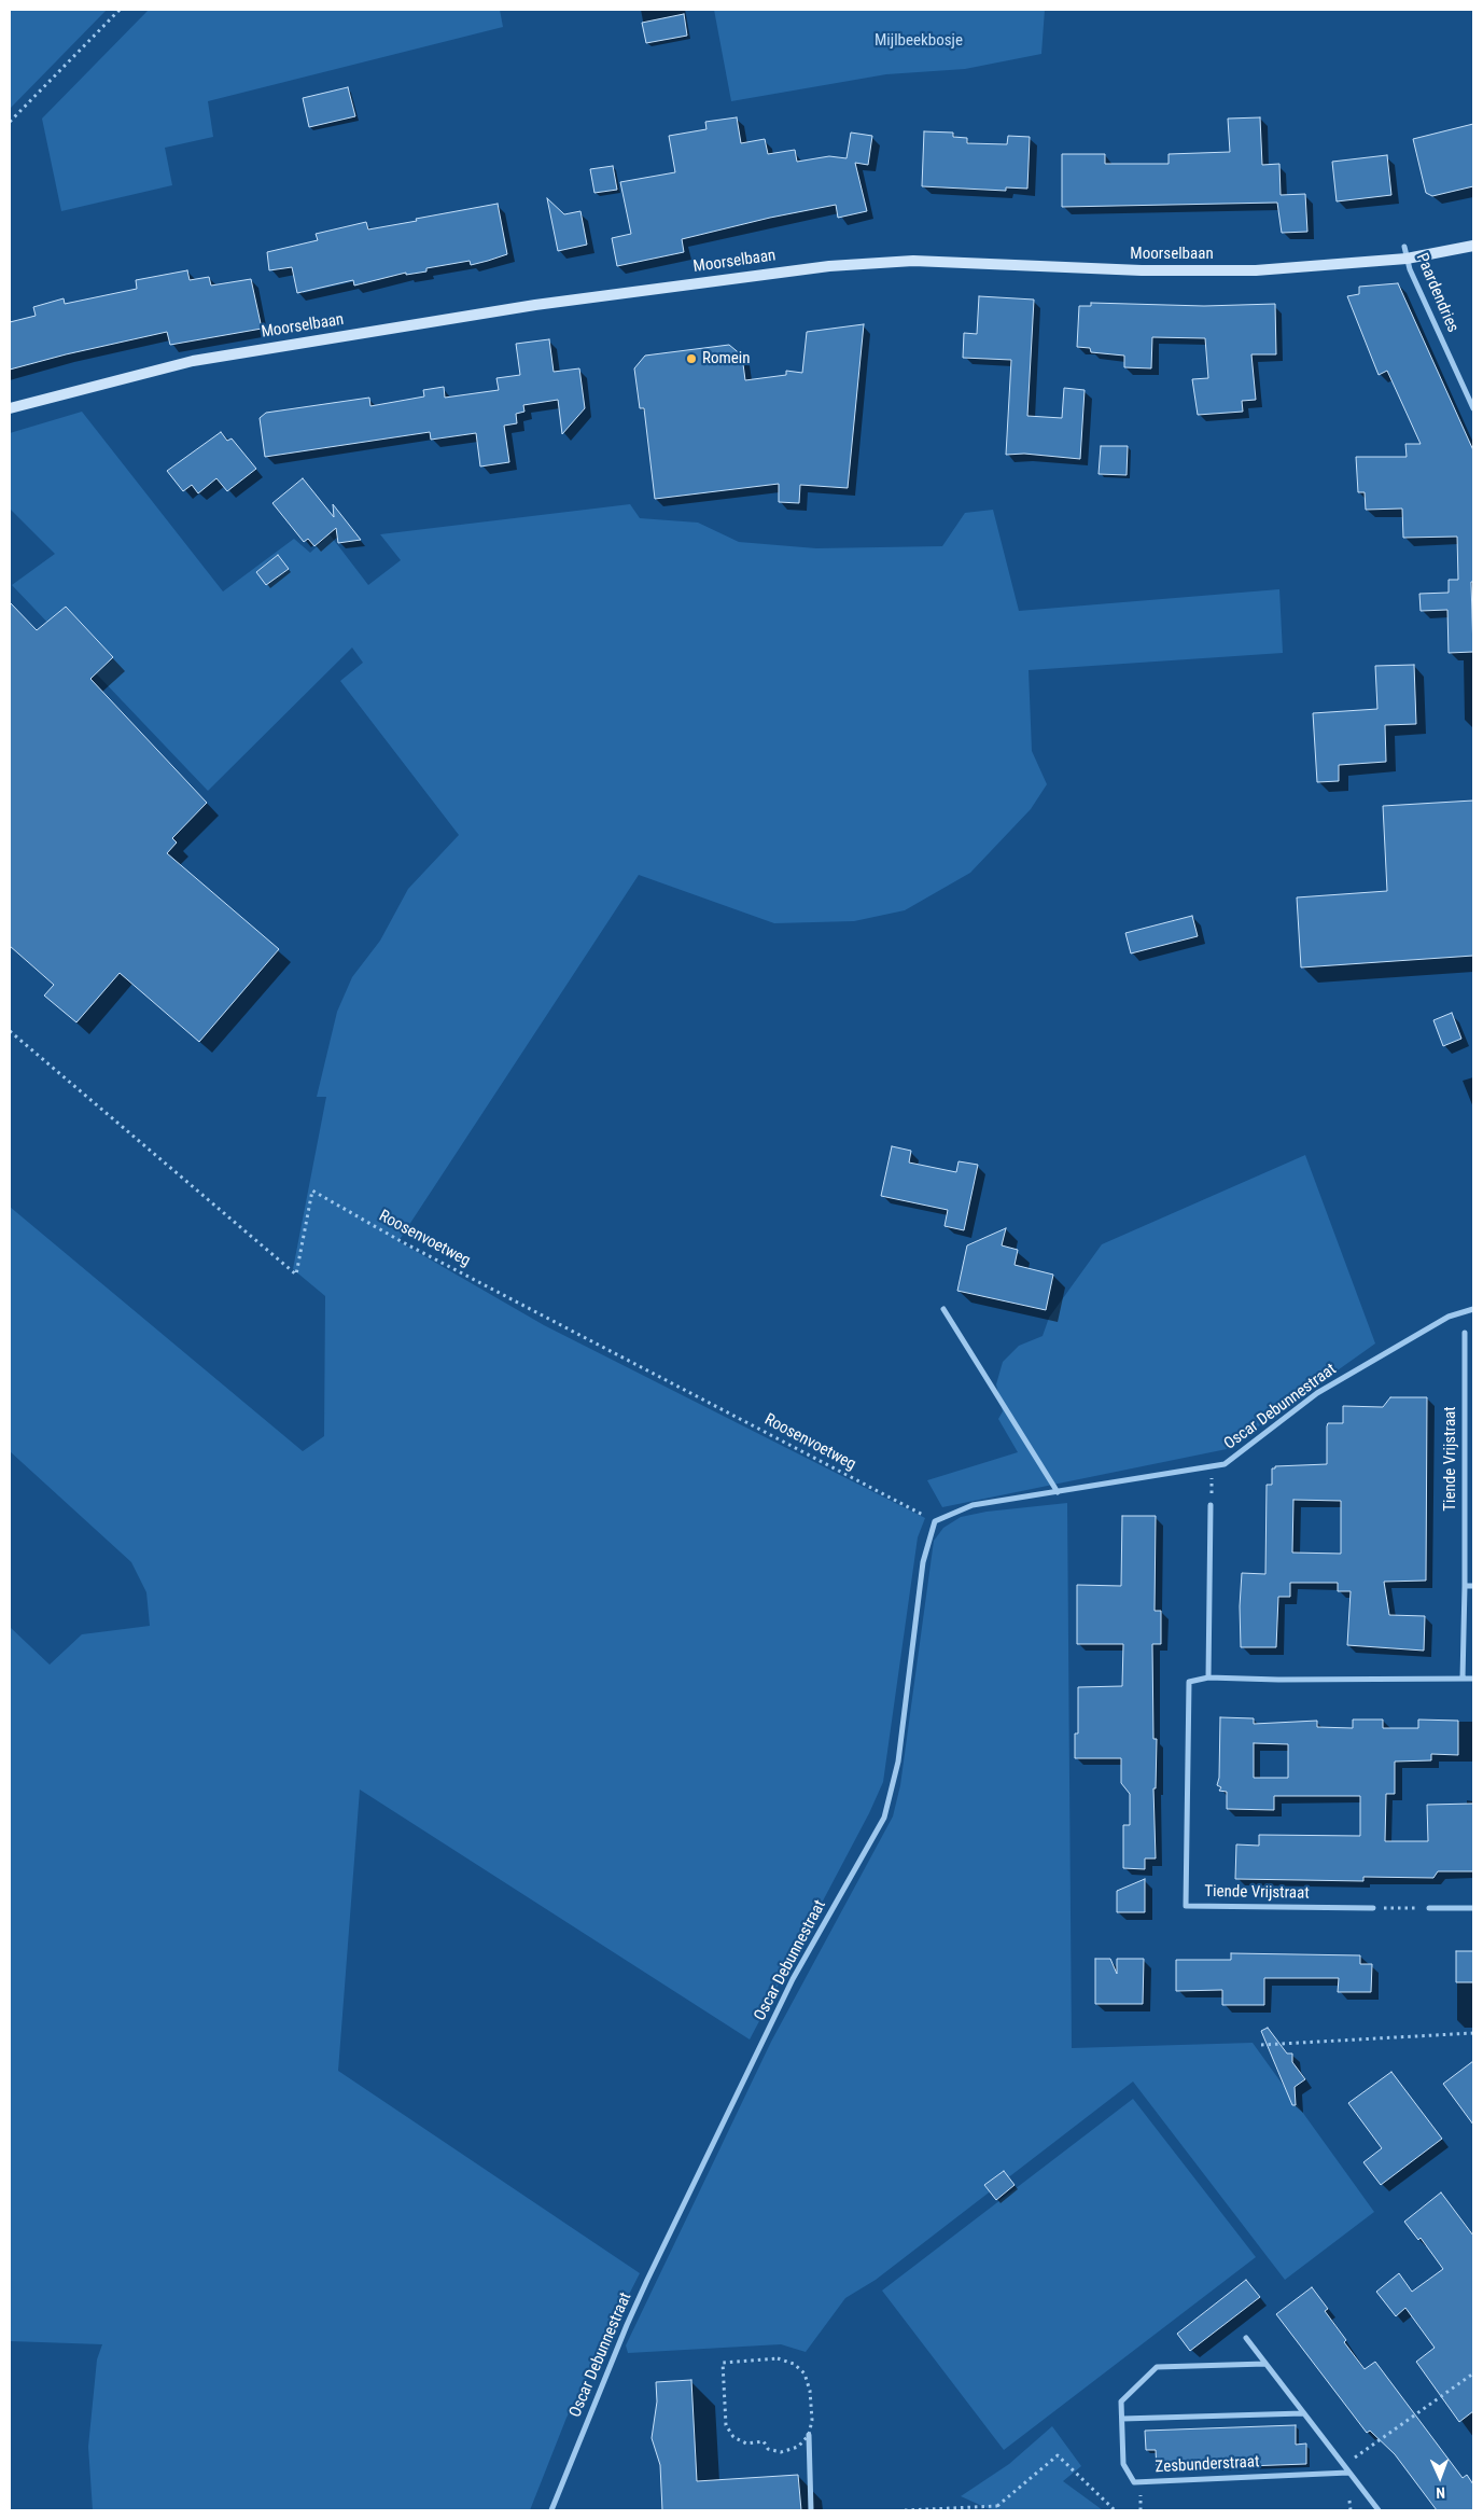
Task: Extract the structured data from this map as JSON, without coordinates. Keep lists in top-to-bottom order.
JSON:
{
  "streets": {
    "main road": ["Moorselbaan"],
    "street": [
      "Paardendries",
      "Oscar Debunnestraat",
      "Tiende Vrijstraat",
      "Zesbunderstraat"
    ],
    "path": ["Roosenvoetweg"]
  },
  "crossings": [
    ["Moorselbaan", "Paardendries"],
    ["Roosenvoetweg", "Oscar Debunnestraat"]
  ],
  "parks": ["Mijlbeekbosje"],
  "places": ["Romein"],
  "north": "bottom"
}
